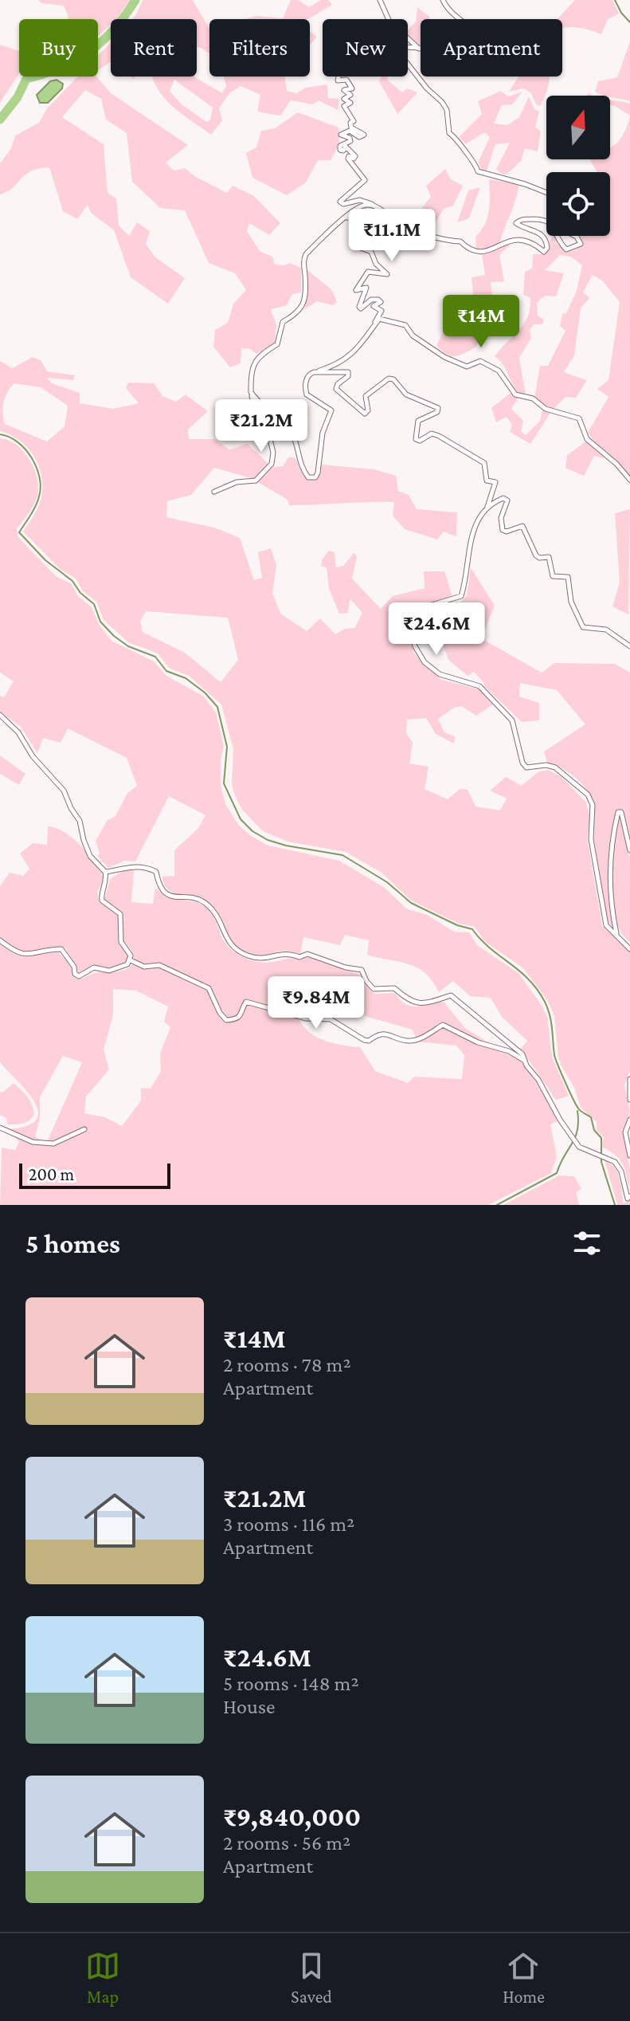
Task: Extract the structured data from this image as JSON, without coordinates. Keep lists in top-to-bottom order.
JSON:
{
  "scale_bar": "200 m",
  "north": "top",
  "page": {
    "chip": [
      "Buy",
      "Rent",
      "Filters",
      "New",
      "Apartment"
    ],
    "price": [
      "₹11.1M",
      "₹14M",
      "₹21.2M",
      "₹24.6M",
      "₹9.84M"
    ],
    "scale": "200 m",
    "heading": "5 homes",
    "list": [
      {
        "name": "₹14M",
        "note": "2 rooms · 78 m² · Apartment"
      },
      {
        "name": "₹21.2M",
        "note": "3 rooms · 116 m² · Apartment"
      },
      {
        "name": "₹24.6M",
        "note": "5 rooms · 148 m² · House"
      },
      {
        "name": "₹9,840,000",
        "note": "2 rooms · 56 m² · Apartment"
      }
    ],
    "tabs": ["Map", "Saved", "Home"]
  }
}
